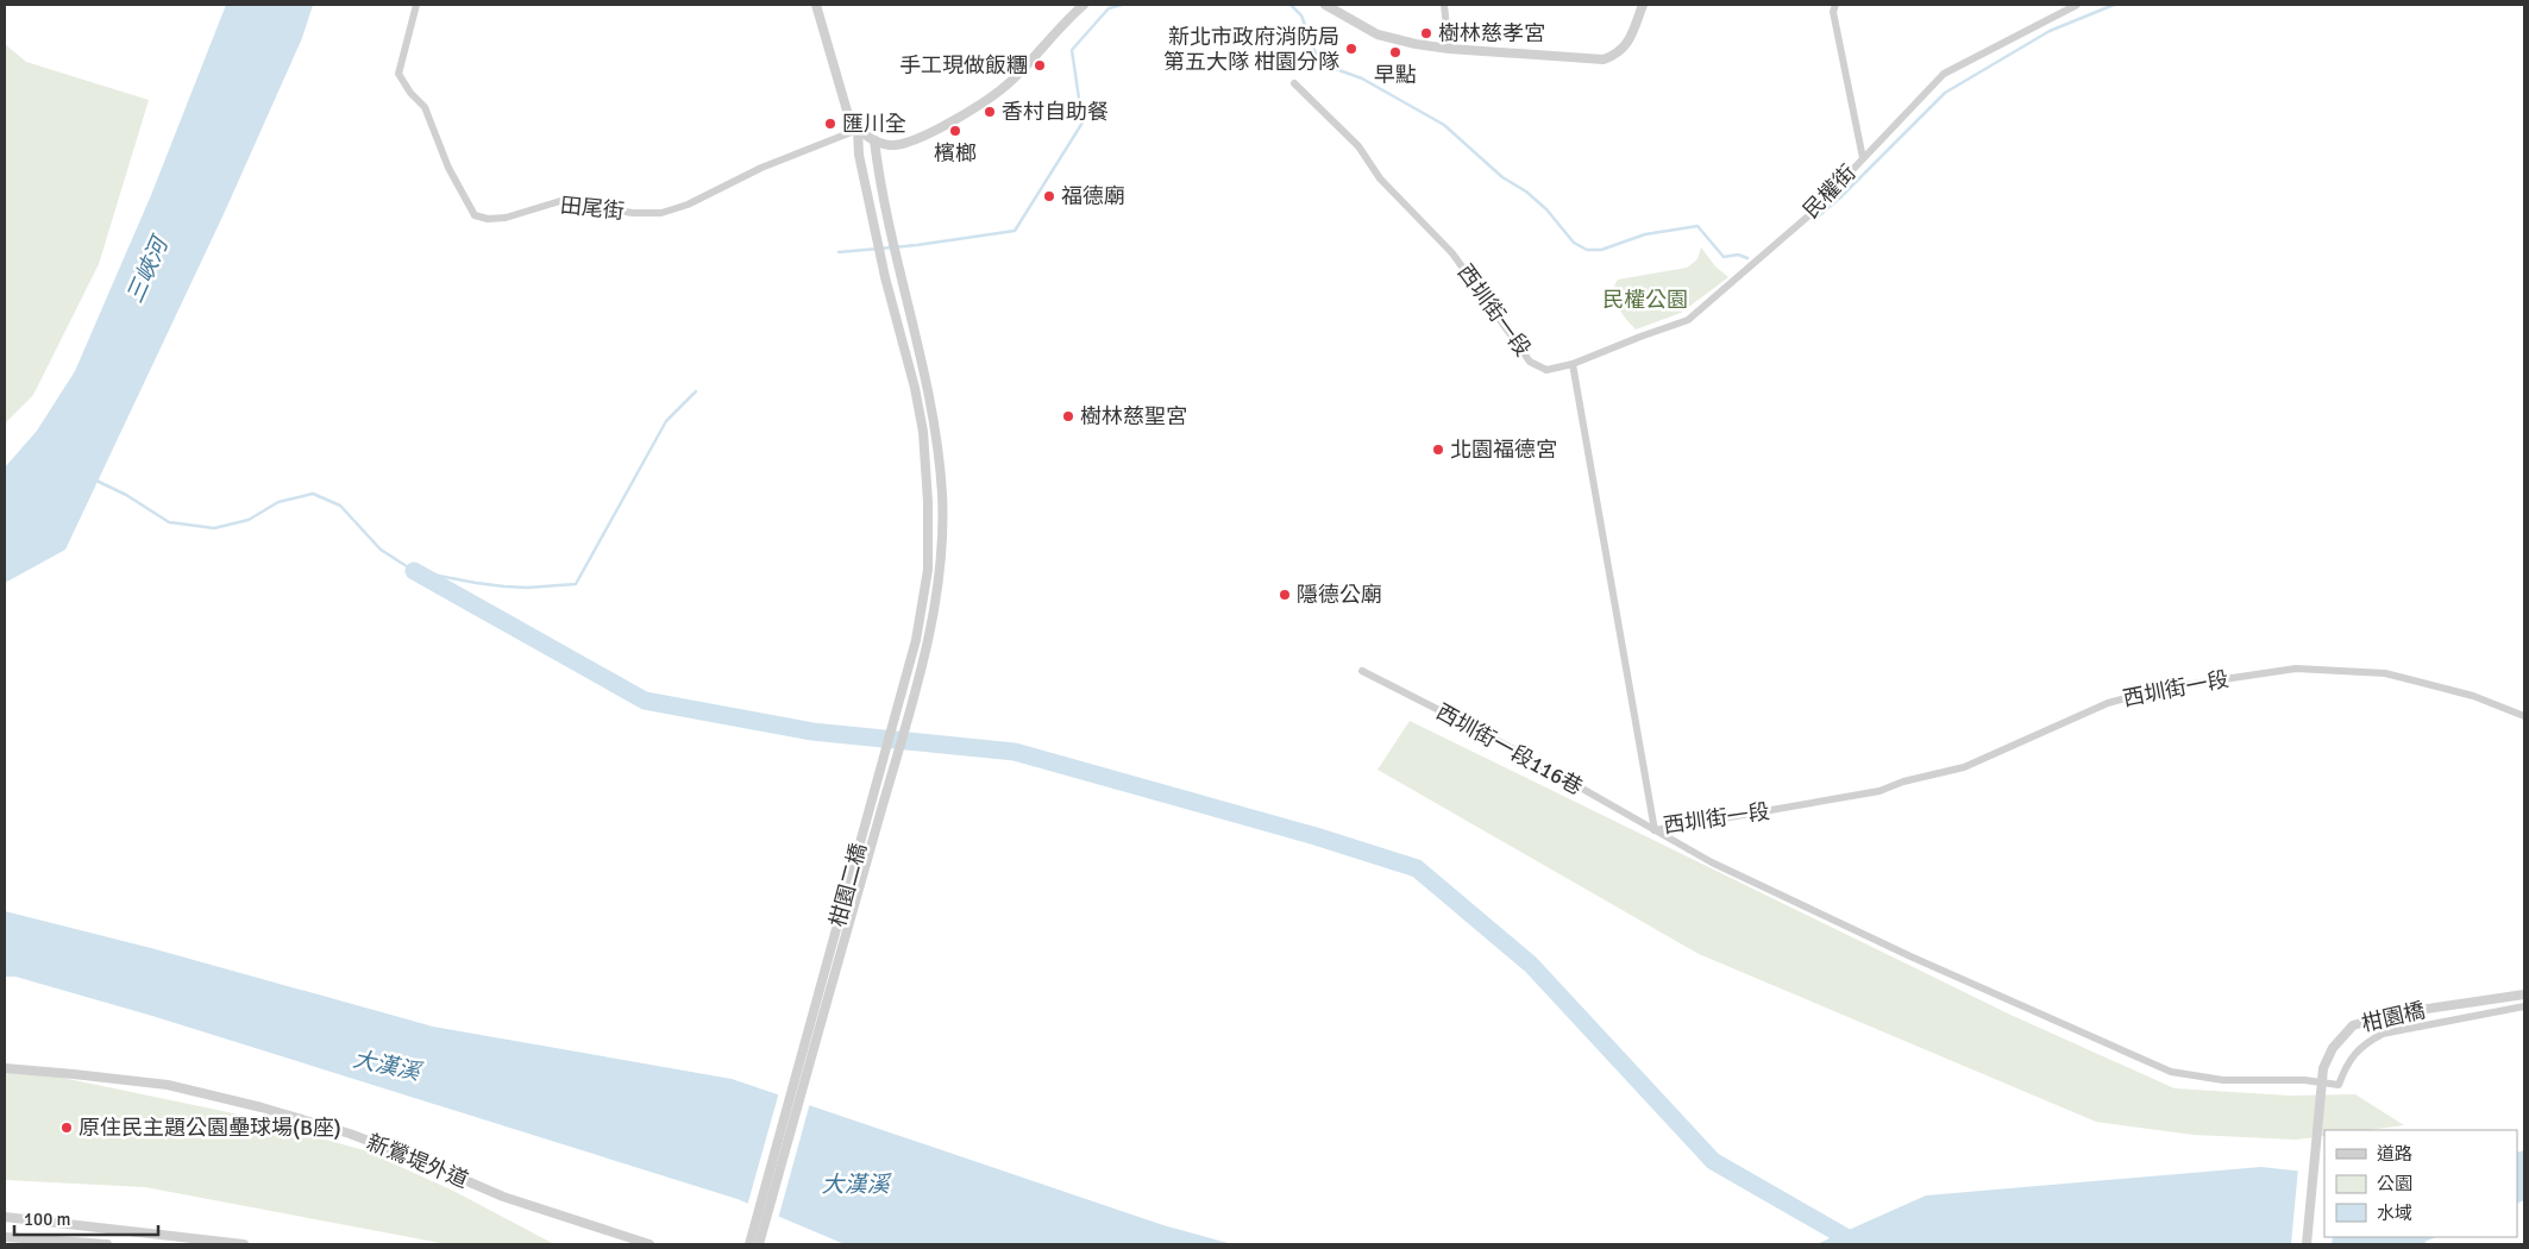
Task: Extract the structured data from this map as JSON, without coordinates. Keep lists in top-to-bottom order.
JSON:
{
  "streets": {
    "street": [
      "民權街",
      "田尾街",
      "西圳街一段",
      "西圳街一段116巷",
      "柑園二橋",
      "柑園橋",
      "新鶯堤外道"
    ]
  },
  "crossings": [
    ["民權街", "西圳街一段"],
    ["田尾街", "柑園二橋"],
    ["西圳街一段", "西圳街一段116巷"]
  ],
  "water": ["三峽河", "大漢溪"],
  "parks": ["民權公園"],
  "places": [
    "樹林慈孝宮",
    "新北市政府消防局 第五大隊 柑園分隊",
    "早點",
    "手工現做飯糰",
    "香村自助餐",
    "匯川全",
    "檳榔",
    "福德廟",
    "樹林慈聖宮",
    "北園福德宮",
    "隱德公廟",
    "原住民主題公園壘球場(B座)"
  ],
  "legend": ["道路", "公園", "水域"],
  "scale_bar": "100 m"
}
